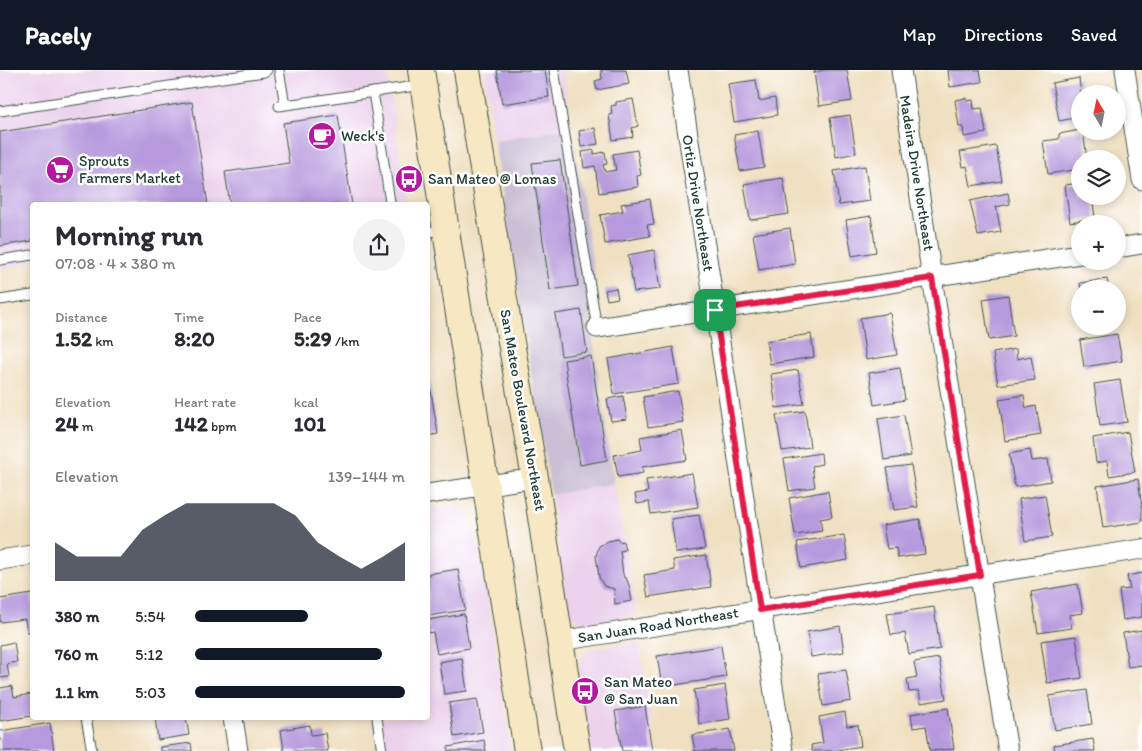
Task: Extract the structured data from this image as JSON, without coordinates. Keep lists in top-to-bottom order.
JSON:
{
  "streets": {
    "main road": ["San Mateo Boulevard Northeast"],
    "street": ["Madeira Drive Northeast", "Ortiz Drive Northeast", "San Juan Road Northeast"]
  },
  "crossings": [
    ["Madeira Drive Northeast", "San Juan Road Northeast"],
    ["Ortiz Drive Northeast", "San Juan Road Northeast"],
    ["San Mateo Boulevard Northeast", "San Juan Road Northeast"]
  ],
  "places": {
    "cafe": ["Weck's"],
    "supermarket": ["Sprouts Farmers Market"],
    "bus stop": ["San Mateo @ Lomas", "San Mateo @ San Juan"]
  },
  "north": "top",
  "page": {
    "header": "Pacely",
    "nav": ["Map", "Directions", "Saved"],
    "map_buttons": ["+", "−"],
    "heading": ["Morning run", "07:08 · 4 × 380 m"],
    "stats": [
      ["Distance", "1.52 km"],
      ["Time", "8:20"],
      ["Pace", "5:29 /km"],
      ["Elevation", "24 m"],
      ["Heart rate", "142 bpm"],
      ["kcal", "101"]
    ],
    "chart": ["Elevation", "139–144 m"],
    "list": [
      {
        "name": "380 m",
        "note": "5:54"
      },
      {
        "name": "760 m",
        "note": "5:12"
      },
      {
        "name": "1.1 km",
        "note": "5:03"
      }
    ]
  }
}
